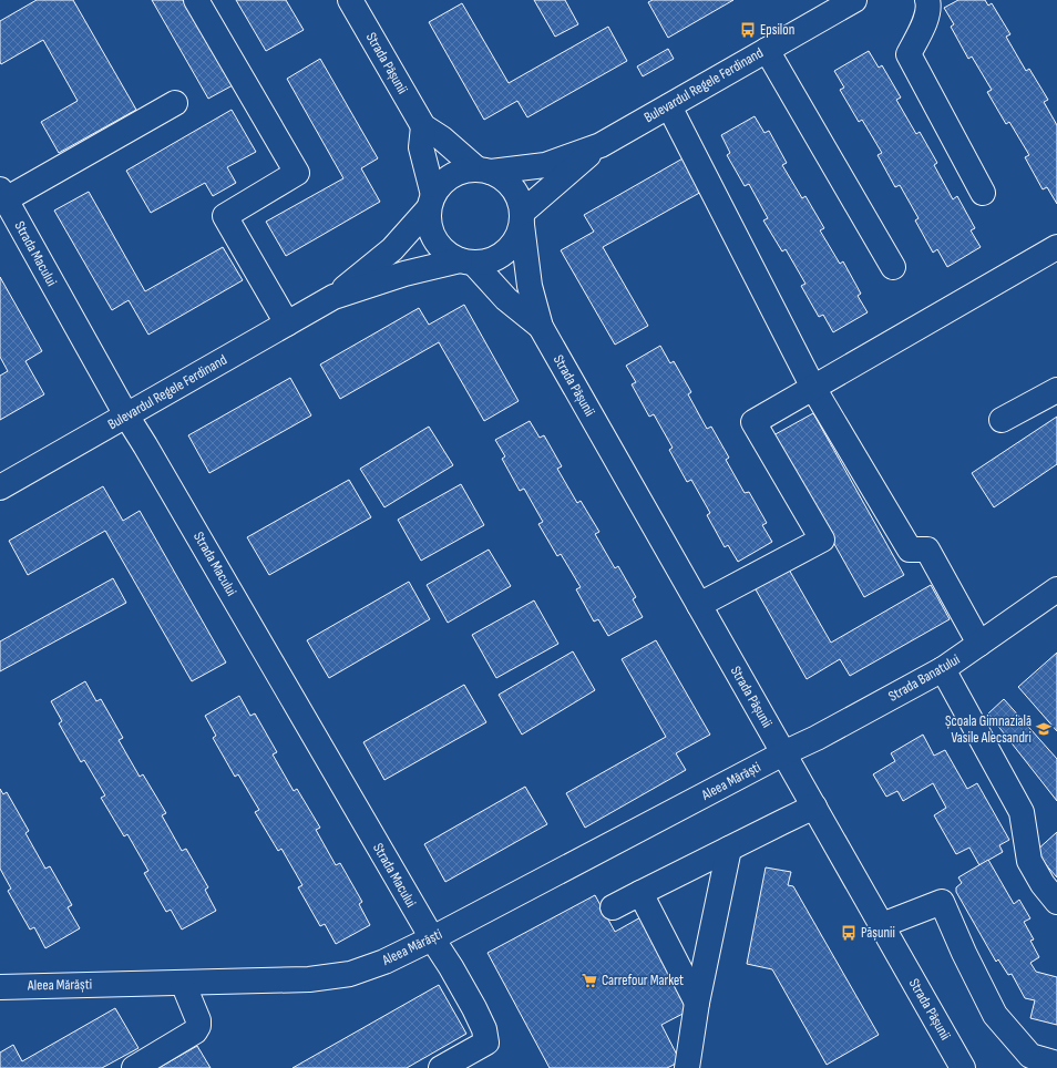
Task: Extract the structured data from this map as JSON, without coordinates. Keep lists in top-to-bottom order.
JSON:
{
  "streets": {
    "street": [
      "Strada Pășunii",
      "Bulevardul Regele Ferdinand",
      "Strada Macului",
      "Strada Banatului",
      "Aleea Mărăști"
    ]
  },
  "crossings": [
    ["Strada Pășunii", "Bulevardul Regele Ferdinand"],
    ["Strada Pășunii", "Strada Banatului"],
    ["Strada Pășunii", "Aleea Mărăști"],
    ["Bulevardul Regele Ferdinand", "Strada Macului"],
    ["Strada Macului", "Aleea Mărăști"],
    ["Strada Banatului", "Aleea Mărăști"]
  ],
  "places": {
    "bus stop": ["Epsilon", "Pășunii"],
    "school or university": ["Școala Gimnazială Vasile Alecsandri"],
    "supermarket": ["Carrefour Market"]
  }
}
